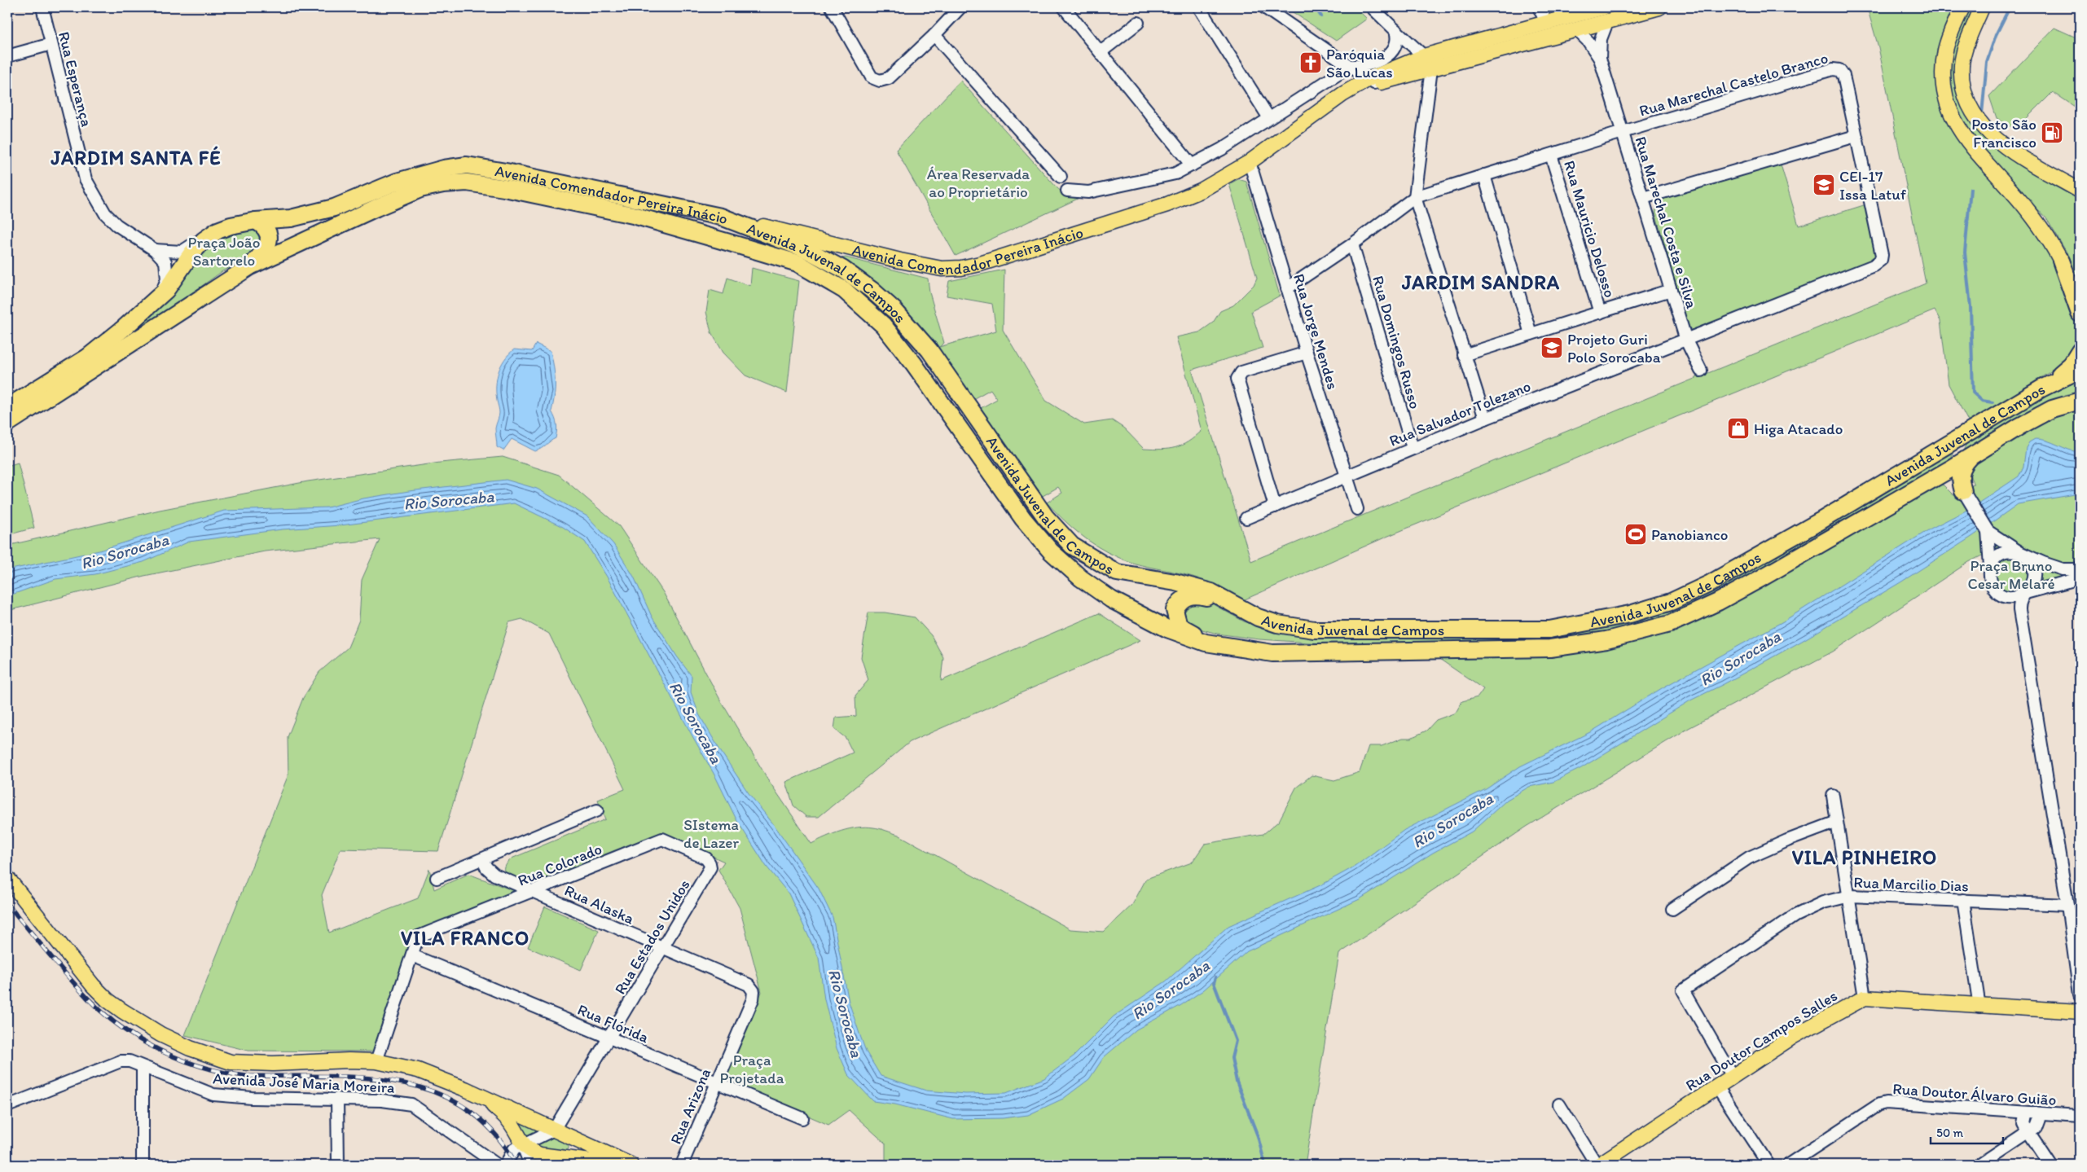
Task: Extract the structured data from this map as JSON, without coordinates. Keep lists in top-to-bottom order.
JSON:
{
  "streets": {
    "highway": ["Avenida Comendador Pereira Inácio", "Avenida Juvenal de Campos"],
    "main road": ["Rua Doutor Campos Salles"],
    "street": [
      "Rua Esperança",
      "Rua Marechal Castelo Branco",
      "Rua Marechal Costa e Silva",
      "Rua Mauricio Delosso",
      "Rua Jorge Mendes",
      "Rua Domingos Russo",
      "Rua Salvador Tolezano",
      "Rua Colorado",
      "Rua Marcilio Dias",
      "Rua Alaska",
      "Rua Estados Unidos",
      "Rua Flórida",
      "Avenida José Maria Moreira",
      "Rua Doutor Álvaro Guião",
      "Rua Arizona"
    ]
  },
  "crossings": [
    ["Rua Esperança", "Avenida Comendador Pereira Inácio"],
    ["Rua Marechal Castelo Branco", "Rua Marechal Costa e Silva"],
    ["Rua Marechal Castelo Branco", "Rua Salvador Tolezano"],
    ["Avenida Comendador Pereira Inácio", "Rua Marechal Costa e Silva"],
    ["Avenida Comendador Pereira Inácio", "Avenida Juvenal de Campos"],
    ["Avenida Comendador Pereira Inácio", "Rua Jorge Mendes"],
    ["Rua Marechal Costa e Silva", "Rua Salvador Tolezano"],
    ["Rua Jorge Mendes", "Rua Salvador Tolezano"],
    ["Rua Domingos Russo", "Rua Salvador Tolezano"],
    ["Rua Colorado", "Rua Alaska"],
    ["Rua Colorado", "Rua Estados Unidos"],
    ["Rua Colorado", "Rua Flórida"],
    ["Rua Marcilio Dias", "Rua Doutor Campos Salles"],
    ["Rua Alaska", "Rua Estados Unidos"],
    ["Rua Alaska", "Rua Arizona"],
    ["Rua Estados Unidos", "Rua Flórida"],
    ["Rua Flórida", "Rua Arizona"]
  ],
  "districts": [
    "JARDIM SANTA FÉ",
    "JARDIM SANDRA",
    "VILA PINHEIRO",
    "VILA FRANCO"
  ],
  "water": ["Rio Sorocaba"],
  "parks": [
    "Área Reservada ao Proprietário",
    "Praça João Sartorelo",
    "Praça Bruno Cesar Melaré",
    "SIstema de Lazer",
    "Praça Projetada"
  ],
  "places": {
    "church": ["Paróquia São Lucas"],
    "fuel station": ["Posto São Francisco"],
    "school or university": ["CEI-17 Issa Latuf", "Projeto Guri Polo Sorocaba"],
    "shop": ["Higa Atacado"],
    "sports": ["Panobianco"]
  },
  "scale_bar": "50 m"
}
